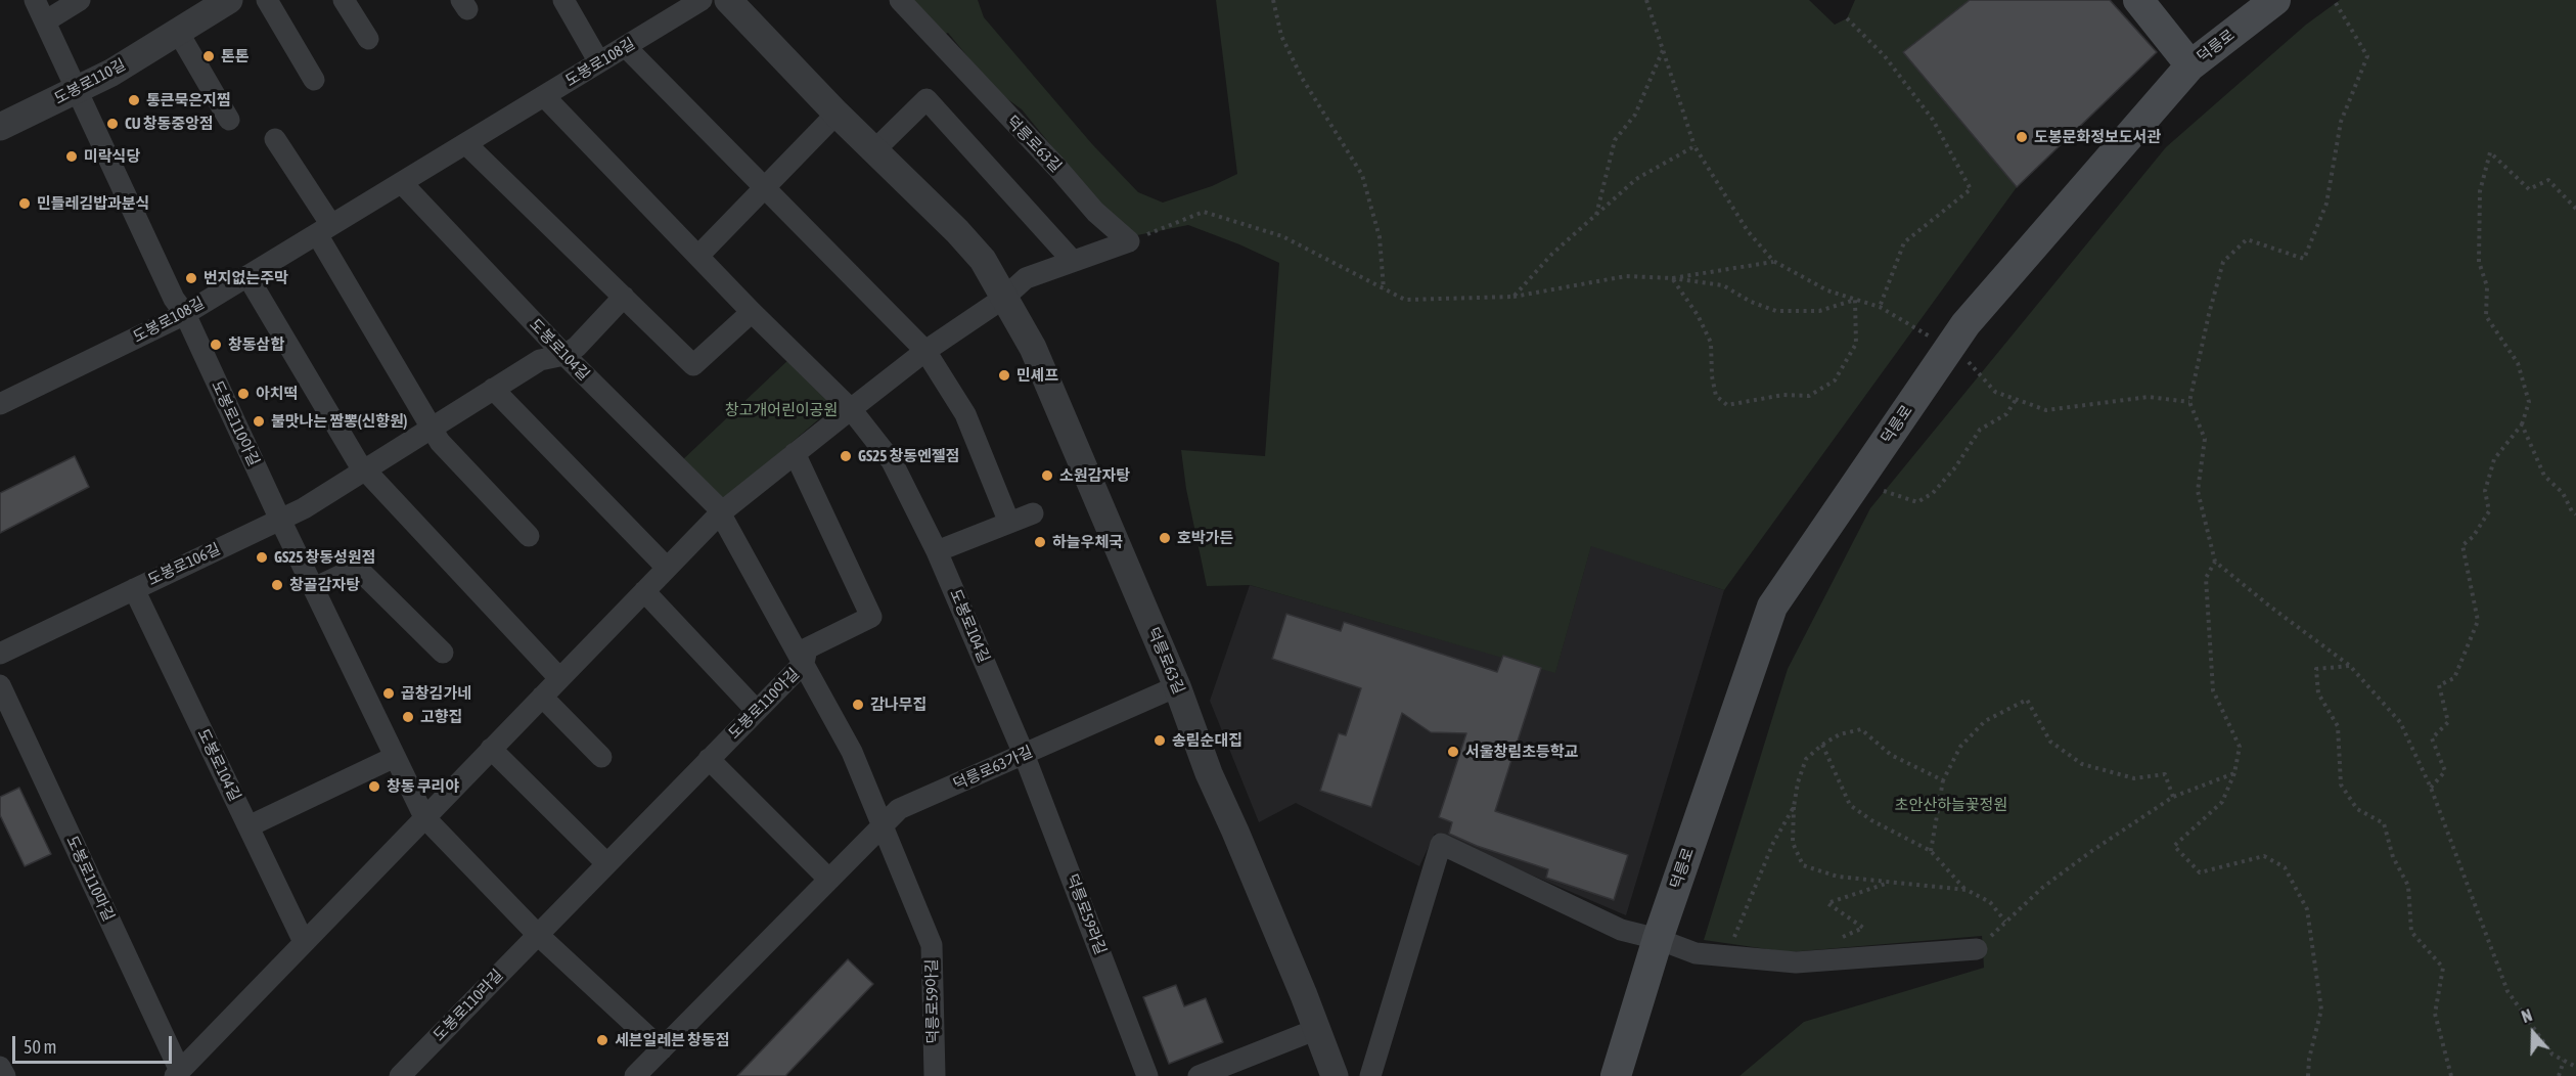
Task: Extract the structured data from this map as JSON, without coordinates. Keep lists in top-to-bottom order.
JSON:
{
  "streets": {
    "main road": ["덕릉로"],
    "street": [
      "도봉로108길",
      "도봉로110길",
      "덕릉로63길",
      "도봉로104길",
      "도봉로110아길",
      "도봉로106길",
      "덕릉로63가길",
      "도봉로110마길",
      "덕릉로59라길",
      "덕릉로59아길",
      "도봉로110라길"
    ]
  },
  "crossings": [
    ["도봉로108길", "도봉로104길"],
    ["도봉로108길", "도봉로110아길"],
    ["도봉로110길", "도봉로110아길"],
    ["덕릉로63길", "덕릉로63가길"],
    ["도봉로104길", "도봉로110아길"],
    ["도봉로104길", "도봉로106길"],
    ["도봉로104길", "덕릉로63가길"],
    ["도봉로104길", "덕릉로59라길"],
    ["도봉로104길", "덕릉로59아길"],
    ["도봉로110아길", "도봉로106길"],
    ["도봉로110아길", "덕릉로63가길"],
    ["도봉로110아길", "도봉로110라길"],
    ["덕릉로63가길", "덕릉로59라길"],
    ["덕릉로63가길", "덕릉로59아길"]
  ],
  "parks": ["창고개어린이공원", "초안산하늘꽃정원"],
  "places": [
    "톤톤",
    "통큰묵은지찜",
    "CU 창동중앙점",
    "도봉문화정보도서관",
    "미락식당",
    "민들레김밥과분식",
    "번지없는주막",
    "창동삼합",
    "민셰프",
    "아치떡",
    "불맛나는 짬뽕(신향원)",
    "GS25 창동엔젤점",
    "소원감자탕",
    "호박가든",
    "하늘우체국",
    "GS25 창동성원점",
    "창골감자탕",
    "곱창김가네",
    "감나무집",
    "고향집",
    "송림순대집",
    "서울창림초등학교",
    "창동 쿠리야",
    "세븐일레븐 창동점"
  ],
  "scale_bar": "50 m",
  "north": "top"
}
